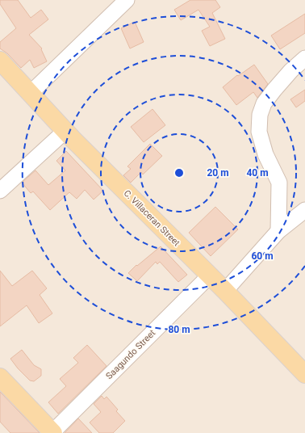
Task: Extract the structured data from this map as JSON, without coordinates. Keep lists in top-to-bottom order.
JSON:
{
  "streets": {
    "main road": ["C. Villaceran Street"],
    "street": ["Saagundo Street"]
  },
  "crossings": [
    ["C. Villaceran Street", "Saagundo Street"]
  ],
  "rings": [
    "20 m",
    "40 m",
    "60 m",
    "80 m"
  ]
}
